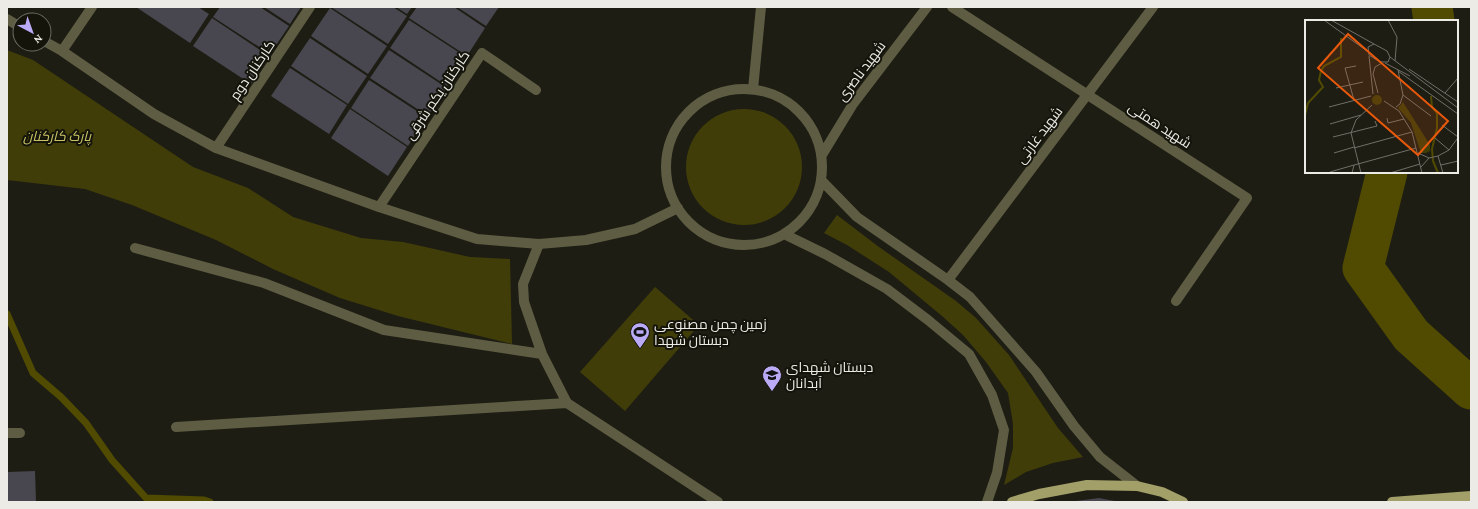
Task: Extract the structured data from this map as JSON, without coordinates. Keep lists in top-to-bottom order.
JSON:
{
  "streets": {
    "street": [
      "کارکنان دوم",
      "شهید ناصری",
      "کارکنان یکم شرقی",
      "شهید همتی",
      "شهید غارتی"
    ]
  },
  "crossings": [
    ["شهید همتی", "شهید غارتی"]
  ],
  "parks": ["پارک کارکنان"],
  "places": {
    "sports": ["زمین چمن مصنوعی دبستان شهدا"],
    "school or university": ["دبستان شهدای آبدانان"]
  },
  "north": "bottom right"
}
